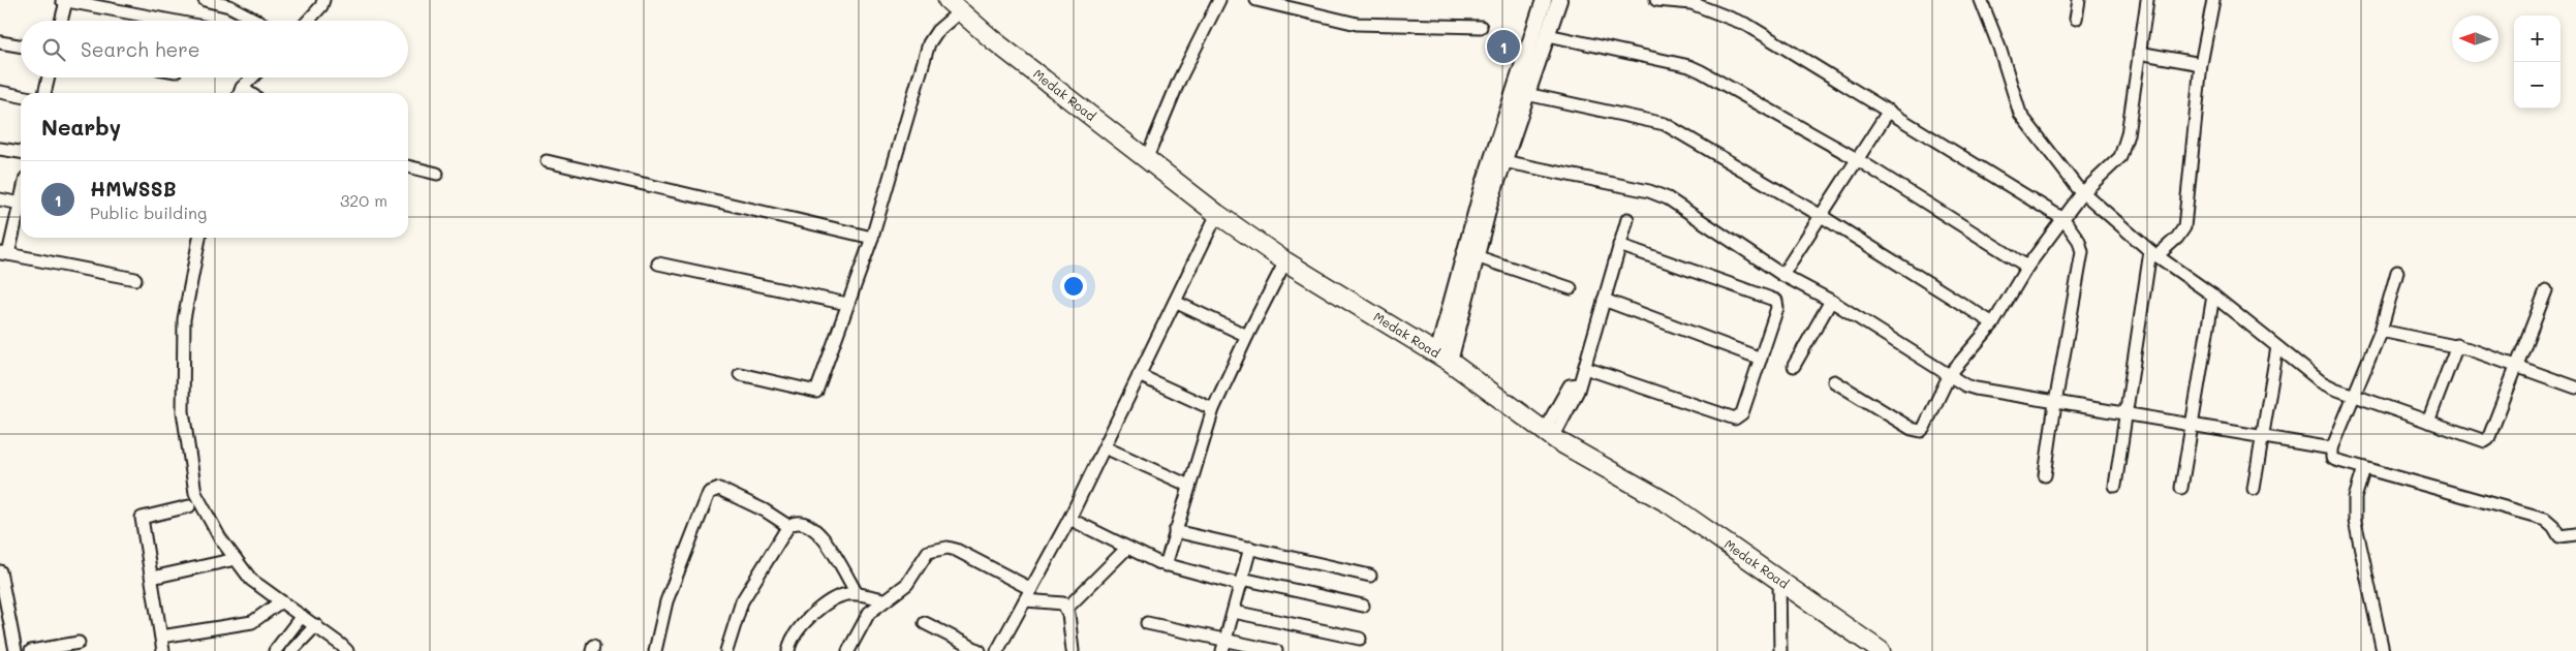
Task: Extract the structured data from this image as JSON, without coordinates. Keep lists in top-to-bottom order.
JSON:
{
  "streets": {
    "main road": ["Medak Road"]
  },
  "north": "left",
  "page": {
    "map_buttons": ["+", "−"],
    "search": "Search here",
    "pins": "1",
    "heading": "Nearby",
    "list": [
      {
        "mark": "1",
        "name": "HMWSSB",
        "note": "Public building",
        "value": "320 m"
      }
    ]
  }
}
